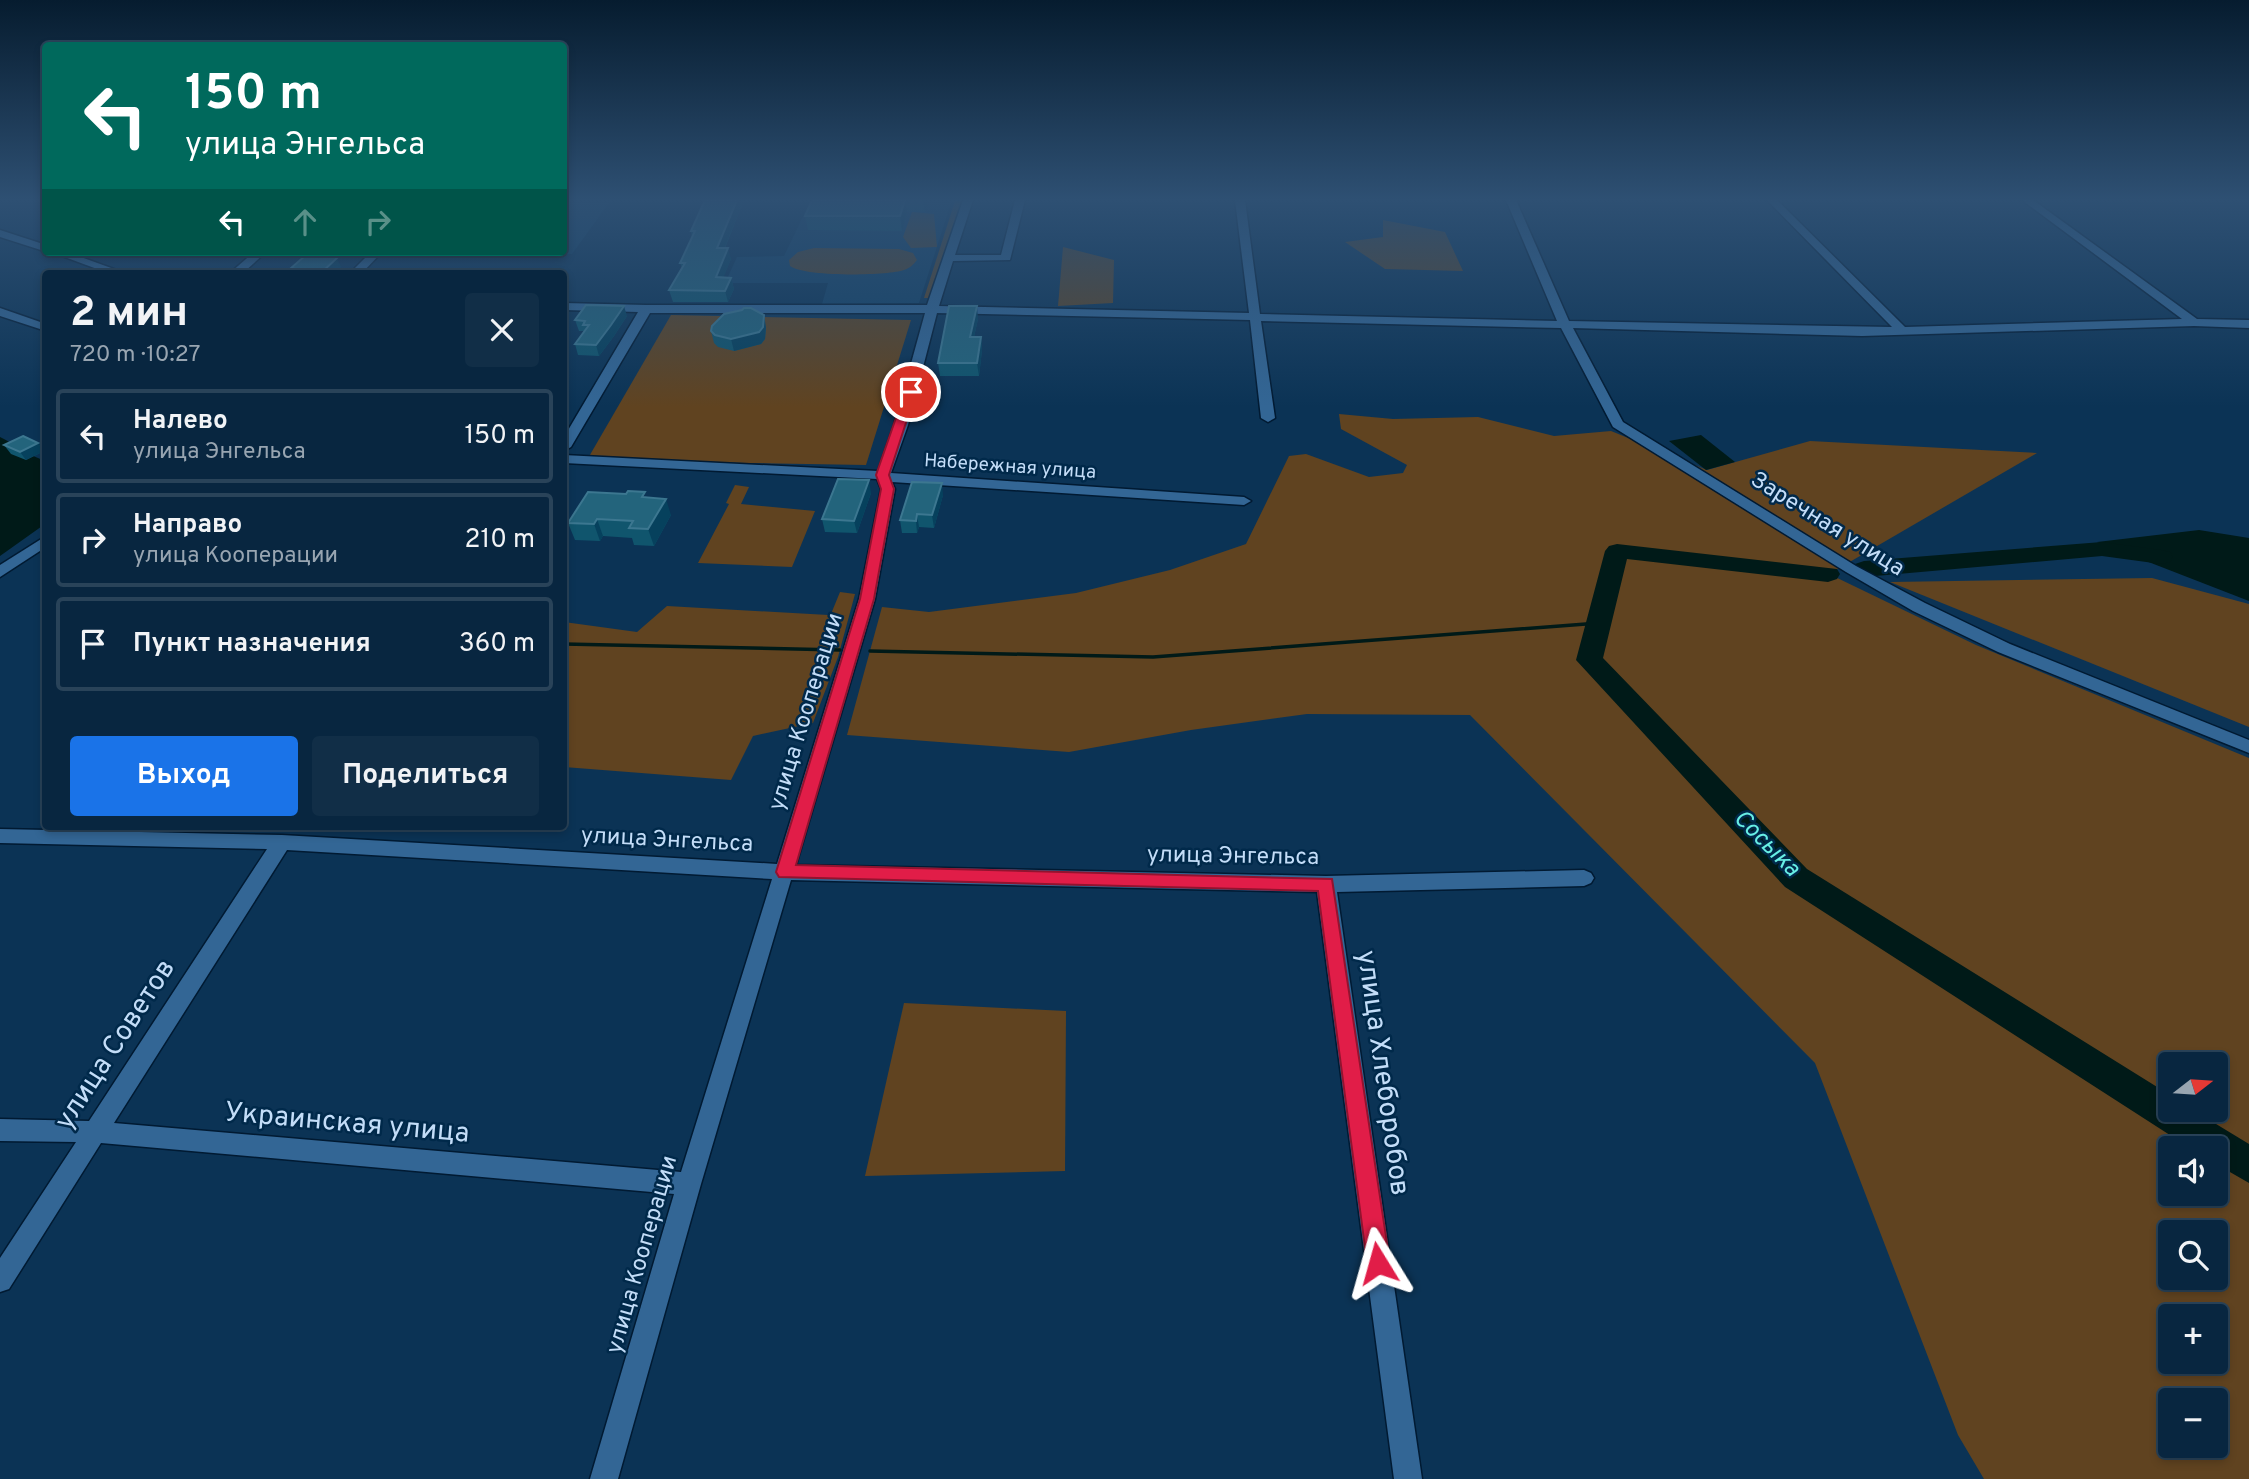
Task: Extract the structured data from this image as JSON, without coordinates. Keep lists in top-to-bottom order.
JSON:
{
  "streets": {
    "street": [
      "Набережная улица",
      "Заречная улица",
      "улица Кооперации",
      "улица Энгельса",
      "улица Советов",
      "улица Хлеборобов",
      "Украинская улица"
    ]
  },
  "crossings": [
    ["Набережная улица", "улица Кооперации"],
    ["улица Кооперации", "улица Энгельса"],
    ["улица Кооперации", "Украинская улица"],
    ["улица Энгельса", "улица Советов"],
    ["улица Энгельса", "улица Хлеборобов"],
    ["улица Советов", "Украинская улица"]
  ],
  "water": ["Сосыка"],
  "north": "right",
  "page": {
    "turn": ["150 m", "улица Энгельса"],
    "heading": ["2 мин", "720 m · 10:27"],
    "list": [
      {
        "name": "Налево",
        "note": "улица Энгельса",
        "value": "150 m"
      },
      {
        "name": "Направо",
        "note": "улица Кооперации",
        "value": "210 m"
      },
      {
        "name": "Пункт назначения",
        "value": "360 m"
      }
    ],
    "buttons": ["Выход", "Поделиться"],
    "map_buttons": ["+", "−"]
  }
}
